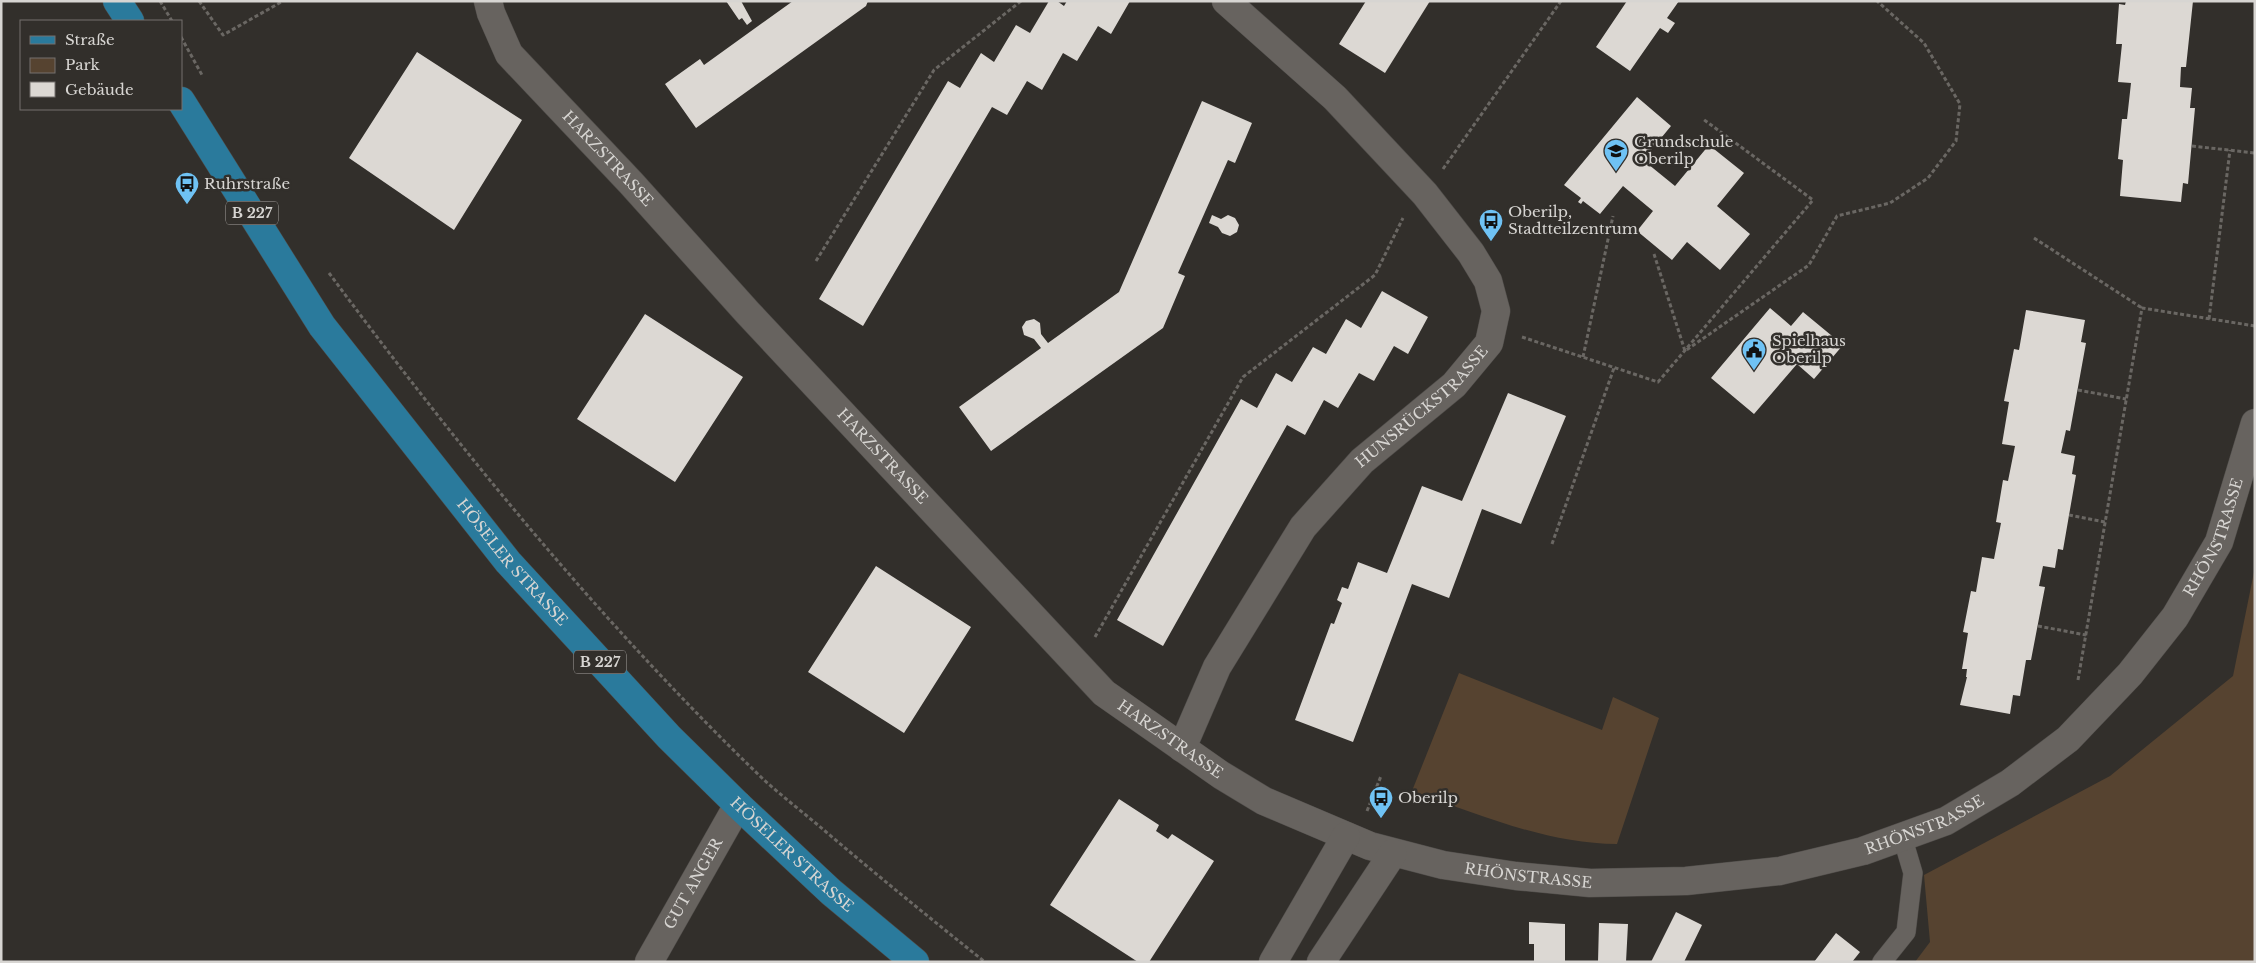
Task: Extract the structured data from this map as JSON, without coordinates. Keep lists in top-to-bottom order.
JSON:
{
  "streets": {
    "main road": ["B 227", "HÖSELER STRASSE"],
    "street": [
      "HARZSTRASSE",
      "HUNSRÜCKSTRASSE",
      "RHÖNSTRASSE",
      "GUT ANGER"
    ]
  },
  "crossings": [
    ["HARZSTRASSE", "HUNSRÜCKSTRASSE"],
    ["HARZSTRASSE", "RHÖNSTRASSE"],
    ["HÖSELER STRASSE", "GUT ANGER"]
  ],
  "places": {
    "school or university": ["Grundschule Oberilp"],
    "bus stop": ["Ruhrstraße", "Oberilp, Stadtteilzentrum", "Oberilp"],
    "public building": ["Spielhaus Oberilp"]
  },
  "legend": ["Straße", "Park", "Gebäude"]
}
